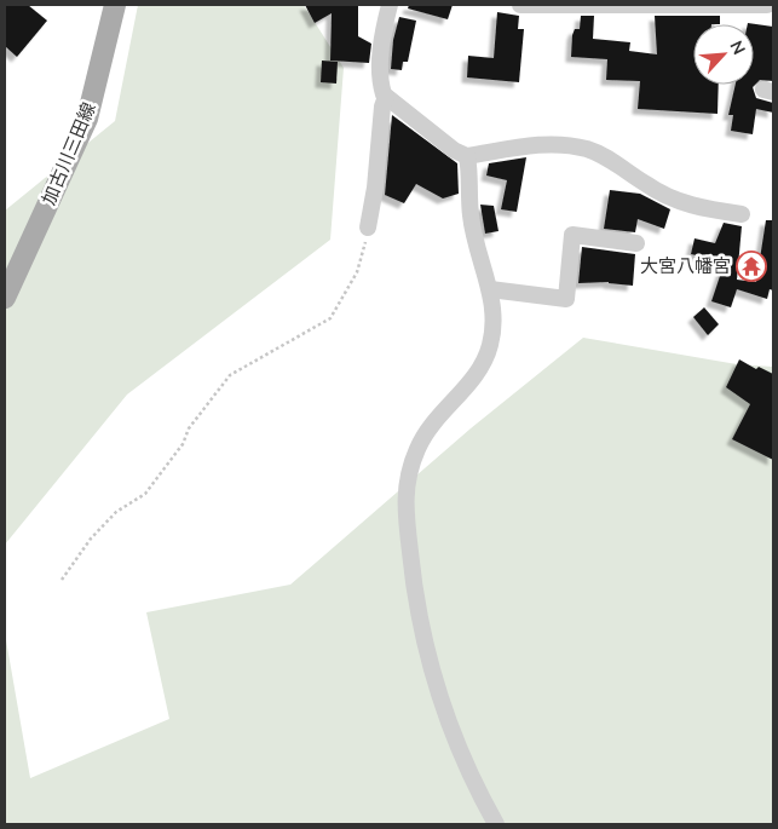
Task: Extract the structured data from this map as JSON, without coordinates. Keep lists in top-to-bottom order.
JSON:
{
  "streets": {
    "main road": ["加古川三田線"]
  },
  "places": {
    "temple": ["大宮八幡宮"]
  },
  "north": "top right"
}
